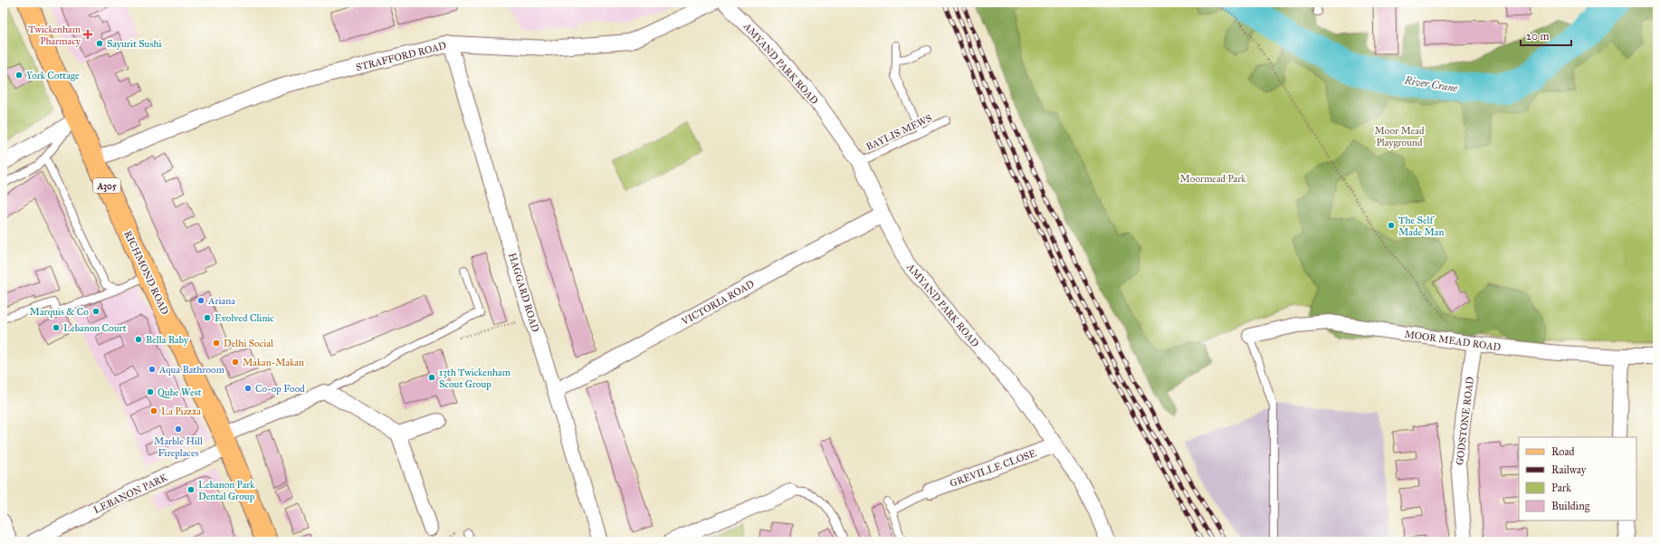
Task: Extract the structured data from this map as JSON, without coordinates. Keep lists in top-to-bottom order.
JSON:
{
  "streets": {
    "main road": ["A305", "RICHMOND ROAD"],
    "street": [
      "STRAFFORD ROAD",
      "AMYAND PARK ROAD",
      "HAGGARD ROAD",
      "VICTORIA ROAD",
      "MOOR MEAD ROAD",
      "GODSTONE ROAD",
      "GREVILLE CLOSE",
      "LEBANON PARK"
    ],
    "lane": ["BAYLIS MEWS"]
  },
  "crossings": [
    ["STRAFFORD ROAD", "RICHMOND ROAD"],
    ["STRAFFORD ROAD", "HAGGARD ROAD"],
    ["AMYAND PARK ROAD", "BAYLIS MEWS"],
    ["AMYAND PARK ROAD", "VICTORIA ROAD"],
    ["AMYAND PARK ROAD", "GREVILLE CLOSE"],
    ["RICHMOND ROAD", "LEBANON PARK"],
    ["HAGGARD ROAD", "VICTORIA ROAD"],
    ["MOOR MEAD ROAD", "GODSTONE ROAD"]
  ],
  "water": ["River Crane"],
  "parks": ["Moor Mead Playground", "Moormead Park"],
  "places": {
    "health": ["Twickenham Pharmacy"],
    "other": [
      "Sayurit Sushi",
      "York Cottage",
      "The Self Made Man",
      "Ariana",
      "Marquis & Co",
      "Evolved Clinic",
      "Lebanon Court",
      "Bella Baby",
      "Delhi Social",
      "Makan-Makan",
      "Aqua Bathroom",
      "13th Twickenham Scout Group",
      "Co-op Food",
      "Qube West",
      "La Piazza",
      "Marble Hill Fireplaces",
      "Lebanon Park Dental Group"
    ]
  },
  "legend": [
    "Road",
    "Railway",
    "Park",
    "Building"
  ],
  "scale_bar": "20 m"
}
